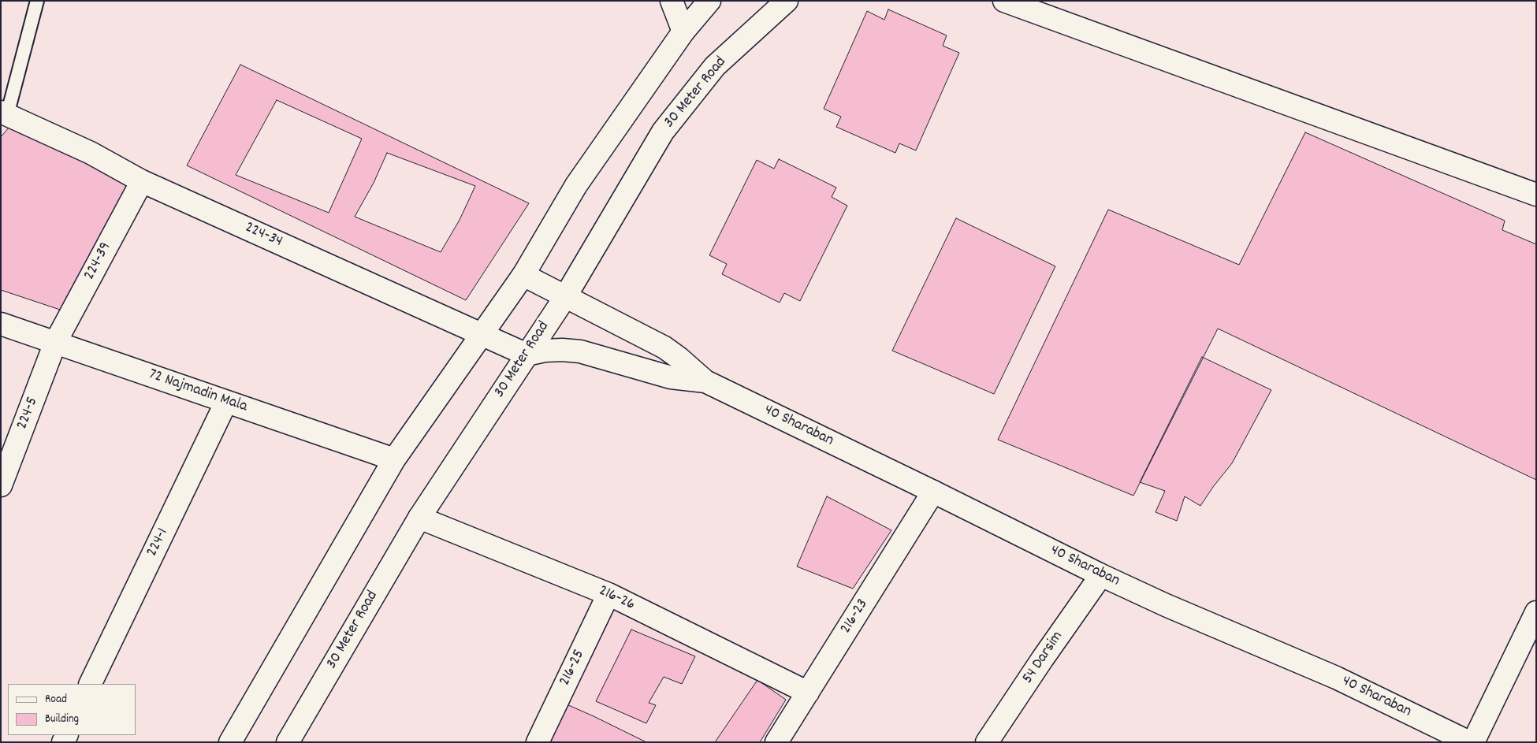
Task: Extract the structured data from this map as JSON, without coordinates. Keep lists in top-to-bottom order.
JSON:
{
  "streets": {
    "street": [
      "30 Meter Road",
      "224-34",
      "224-39",
      "72 Najmadin Mala",
      "224-5",
      "40 Sharaban",
      "224-1",
      "216-26",
      "216-23",
      "54 Darsim",
      "216-25"
    ]
  },
  "crossings": [
    ["30 Meter Road", "224-34"],
    ["30 Meter Road", "40 Sharaban"],
    ["30 Meter Road", "216-26"],
    ["224-34", "224-39"],
    ["224-34", "40 Sharaban"],
    ["224-39", "72 Najmadin Mala"],
    ["224-39", "224-5"],
    ["72 Najmadin Mala", "224-5"],
    ["72 Najmadin Mala", "224-1"],
    ["40 Sharaban", "216-23"],
    ["40 Sharaban", "54 Darsim"],
    ["216-26", "216-23"],
    ["216-26", "216-25"]
  ],
  "legend": ["Road", "Building"]
}
